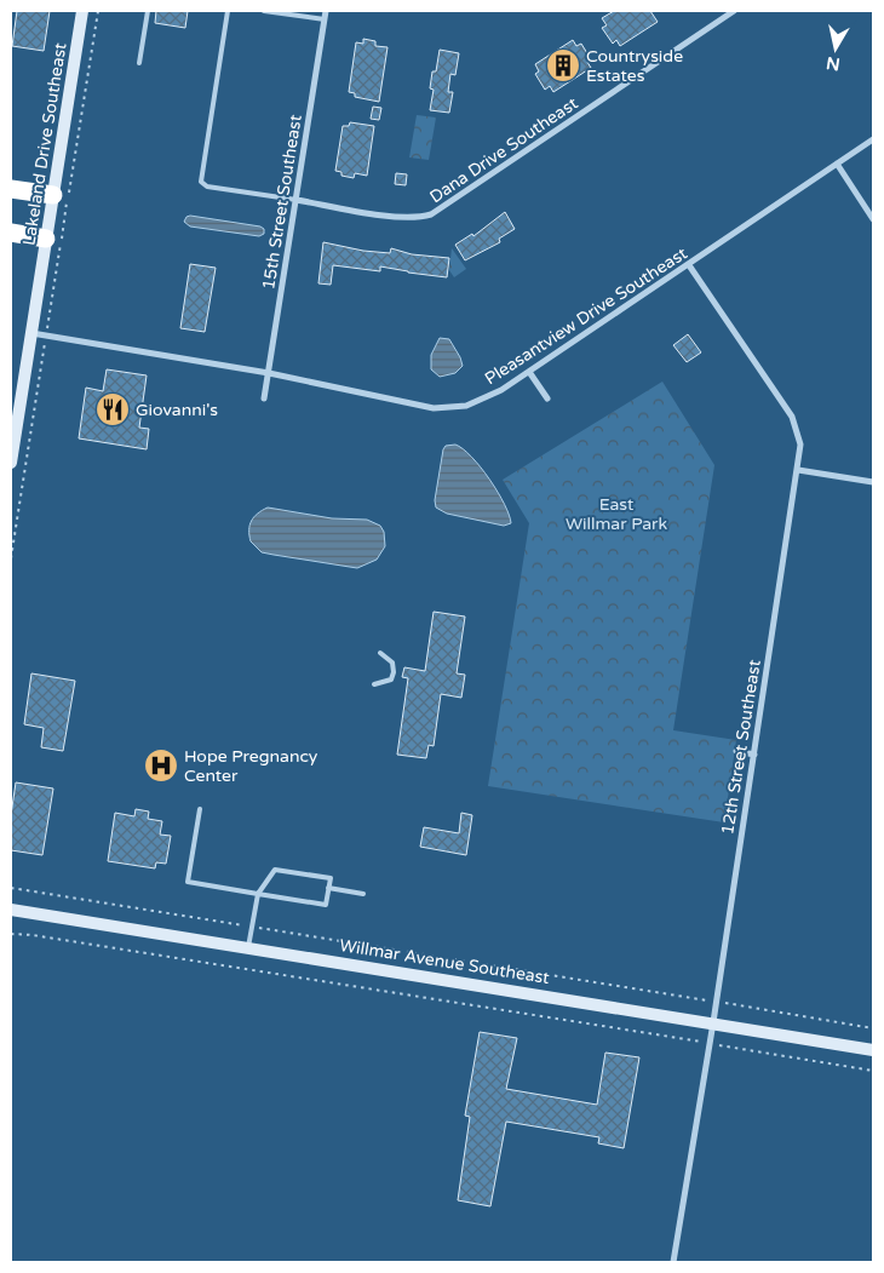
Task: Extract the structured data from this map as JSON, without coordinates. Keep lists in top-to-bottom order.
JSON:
{
  "streets": {
    "main road": ["Lakeland Drive Southeast", "Willmar Avenue Southeast"],
    "street": [
      "Dana Drive Southeast",
      "15th Street Southeast",
      "Pleasantview Drive Southeast",
      "12th Street Southeast"
    ]
  },
  "crossings": [
    ["Lakeland Drive Southeast", "Pleasantview Drive Southeast"],
    ["Dana Drive Southeast", "15th Street Southeast"],
    ["15th Street Southeast", "Pleasantview Drive Southeast"],
    ["Pleasantview Drive Southeast", "12th Street Southeast"],
    ["12th Street Southeast", "Willmar Avenue Southeast"]
  ],
  "parks": ["East Willmar Park"],
  "places": {
    "building": ["Countryside Estates"],
    "restaurant": ["Giovanni's"],
    "hospital": ["Hope Pregnancy Center"]
  },
  "north": "bottom"
}
